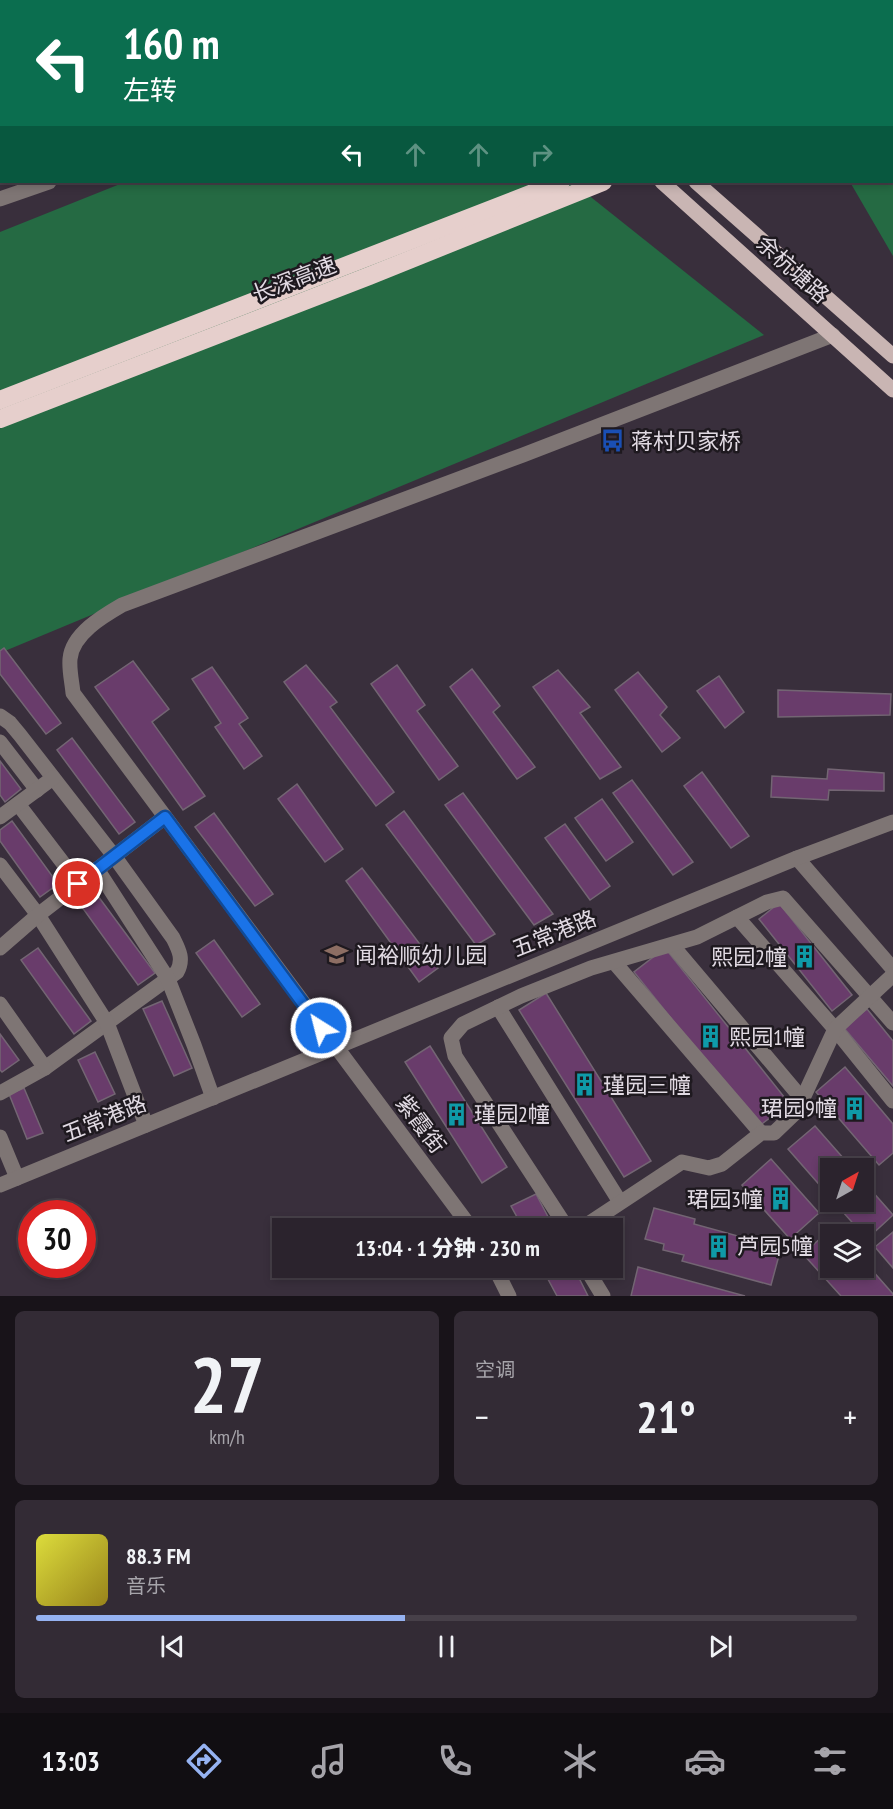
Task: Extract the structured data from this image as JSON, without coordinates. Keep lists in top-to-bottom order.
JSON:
{
  "streets": {
    "highway": ["长深高速"],
    "main road": ["余杭塘路"],
    "street": ["五常港路", "紫霞街"]
  },
  "crossings": [
    ["余杭塘路", "紫霞街"],
    ["五常港路", "紫霞街"]
  ],
  "places": {
    "bus stop": ["蒋村贝家桥"],
    "school or university": ["闻裕顺幼儿园"],
    "building": [
      "熙园2幢",
      "熙园1幢",
      "瑾园三幢",
      "珺园9幢",
      "瑾园2幢",
      "珺园3幢",
      "芦园5幢"
    ]
  },
  "north": "top right",
  "page": {
    "turn": ["160 m", "左转"],
    "limit": "30",
    "trip": "13:04 · 1 分钟 · 230 m",
    "tile": [
      ["27", "km/h"],
      "空调"
    ],
    "heat": ["−", "21°", "+"],
    "song": ["88.3 FM", "音乐"],
    "tabs": "13:03"
  }
}
